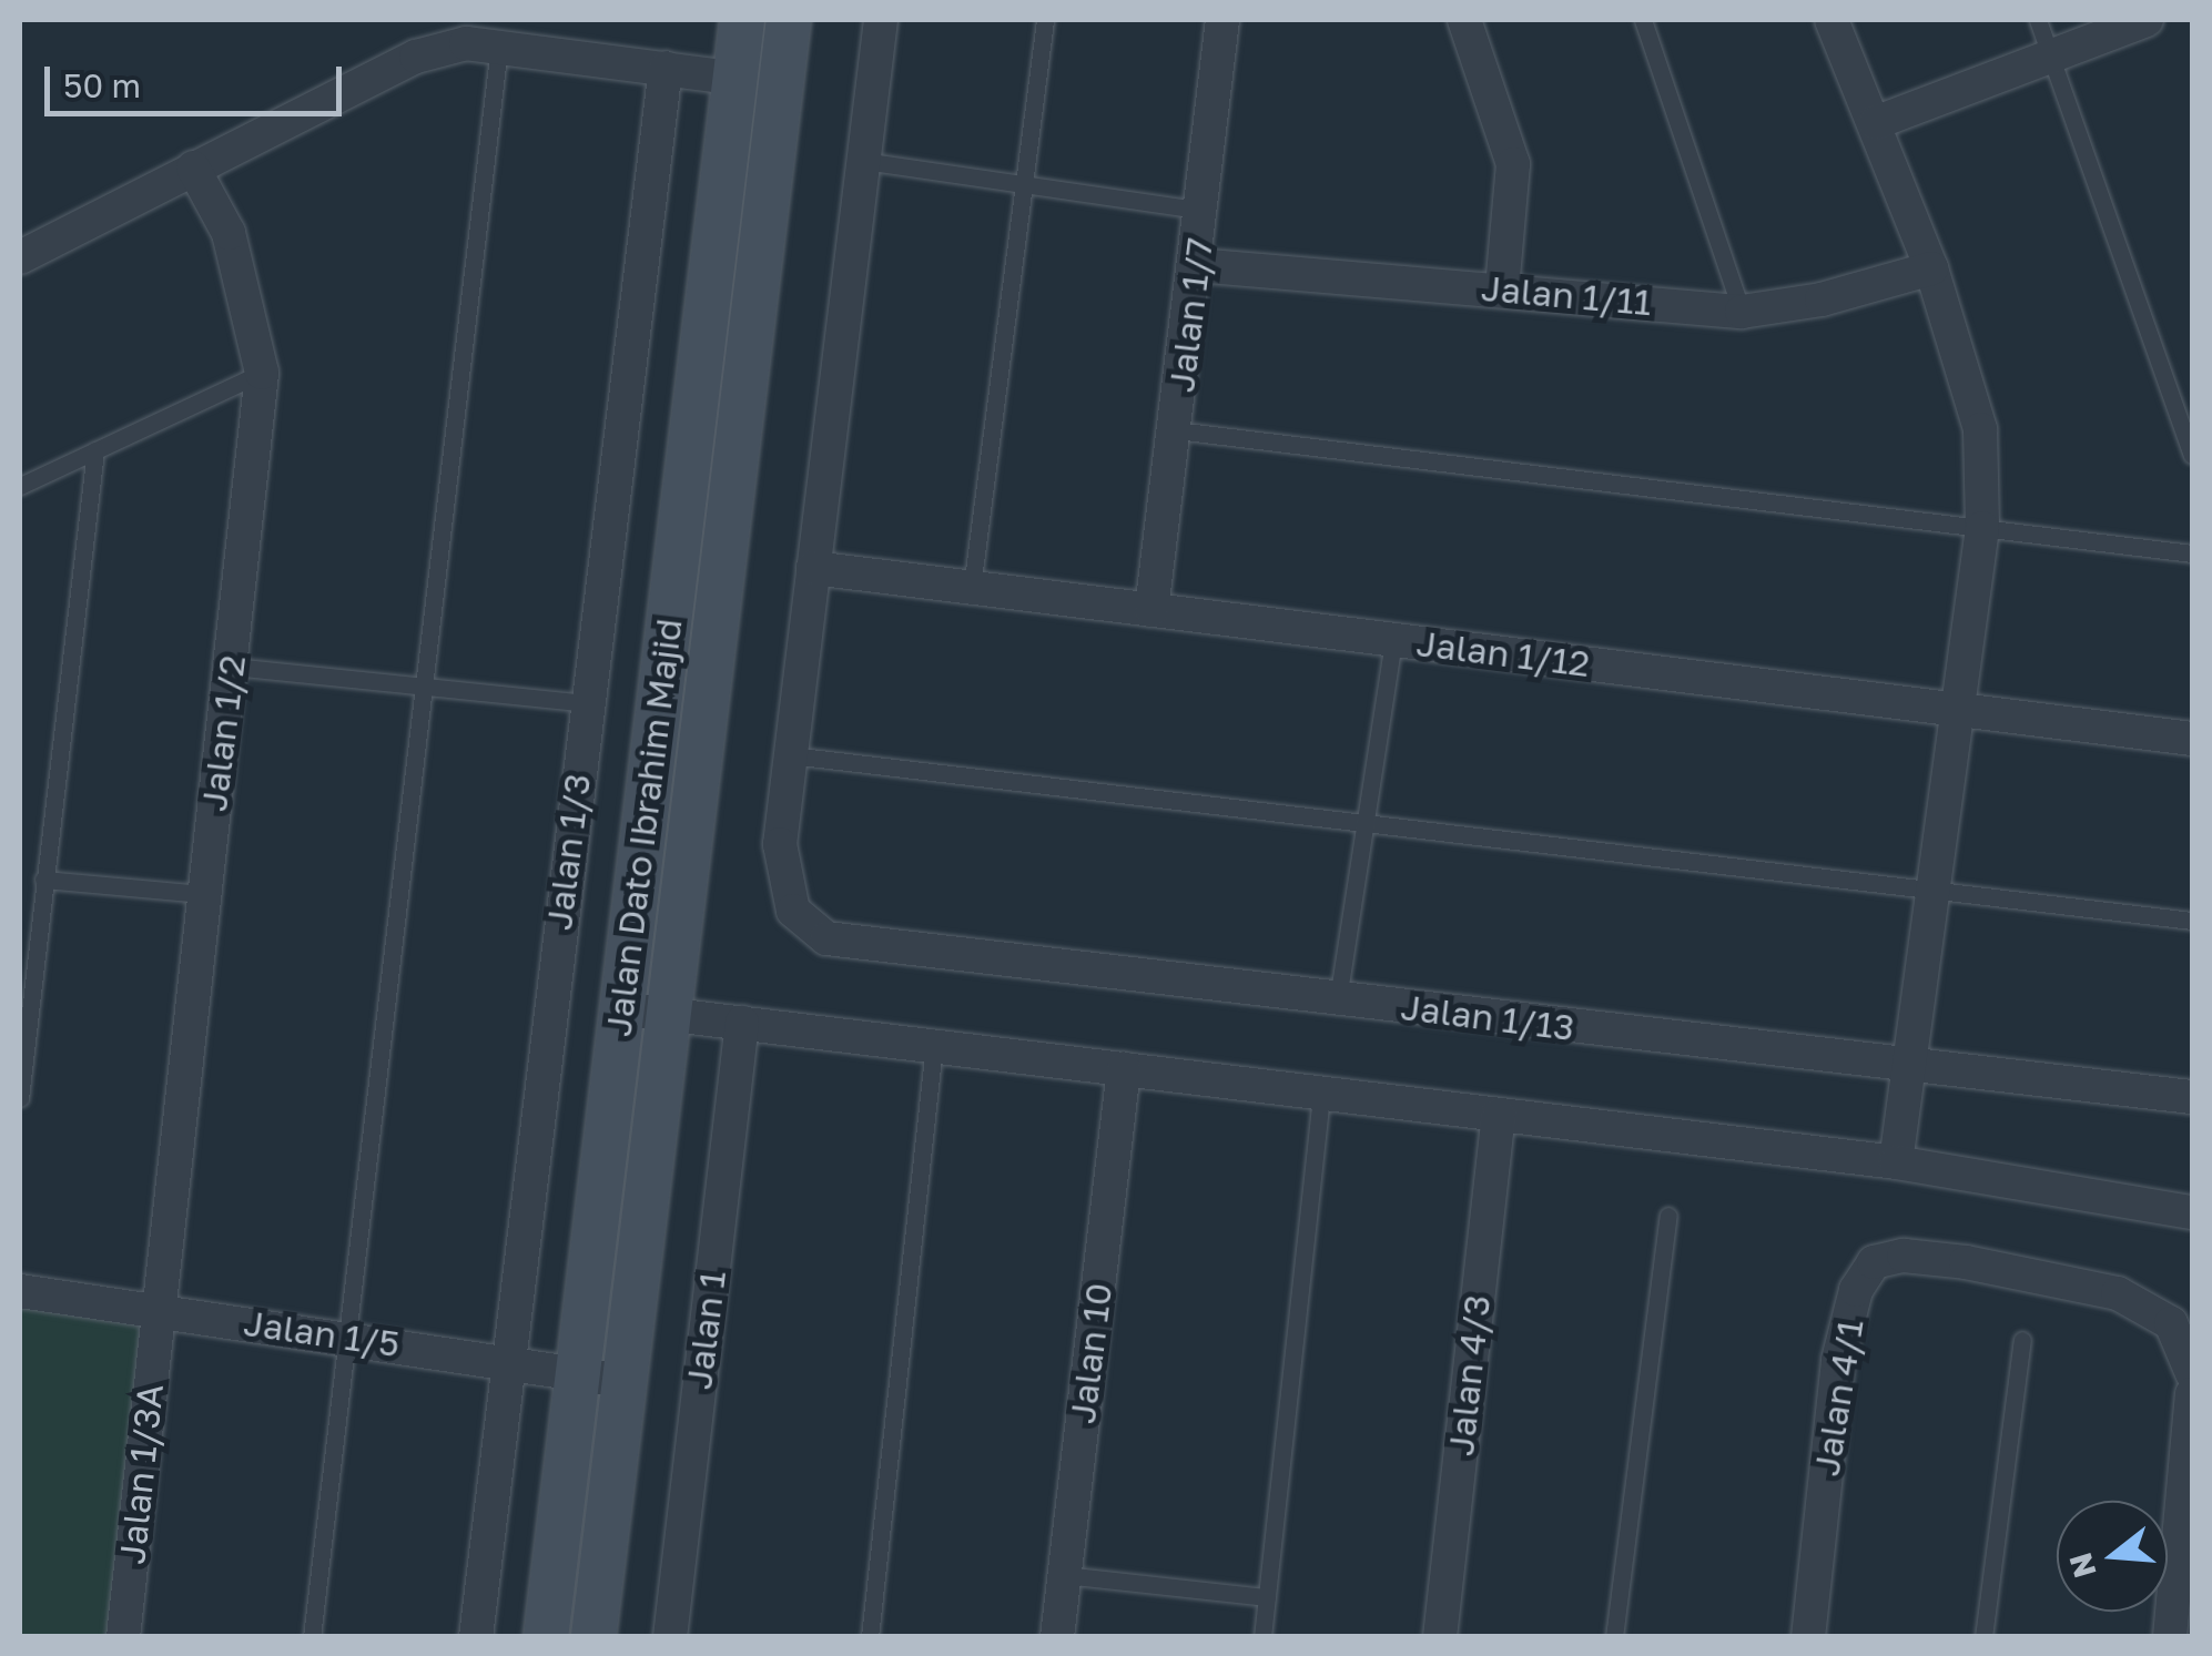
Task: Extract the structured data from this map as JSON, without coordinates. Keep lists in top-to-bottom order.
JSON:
{
  "streets": {
    "street": [
      "Jalan 1/11",
      "Jalan 1/7",
      "Jalan 1/12",
      "Jalan 1/2",
      "Jalan Dato Ibrahim Majid",
      "Jalan 1/3",
      "Jalan 1/13",
      "Jalan 1",
      "Jalan 1/5",
      "Jalan 10",
      "Jalan 4/3",
      "Jalan 4/1",
      "Jalan 1/3A"
    ]
  },
  "crossings": [
    ["Jalan 1/11", "Jalan 1/7"],
    ["Jalan 1/7", "Jalan 1/12"],
    ["Jalan 1/2", "Jalan 1/5"],
    ["Jalan 1/2", "Jalan 1/3A"],
    ["Jalan Dato Ibrahim Majid", "Jalan 1/5"],
    ["Jalan 1/3", "Jalan 1/5"],
    ["Jalan 1/5", "Jalan 1/3A"]
  ],
  "scale_bar": "50 m",
  "north": "left"
}
